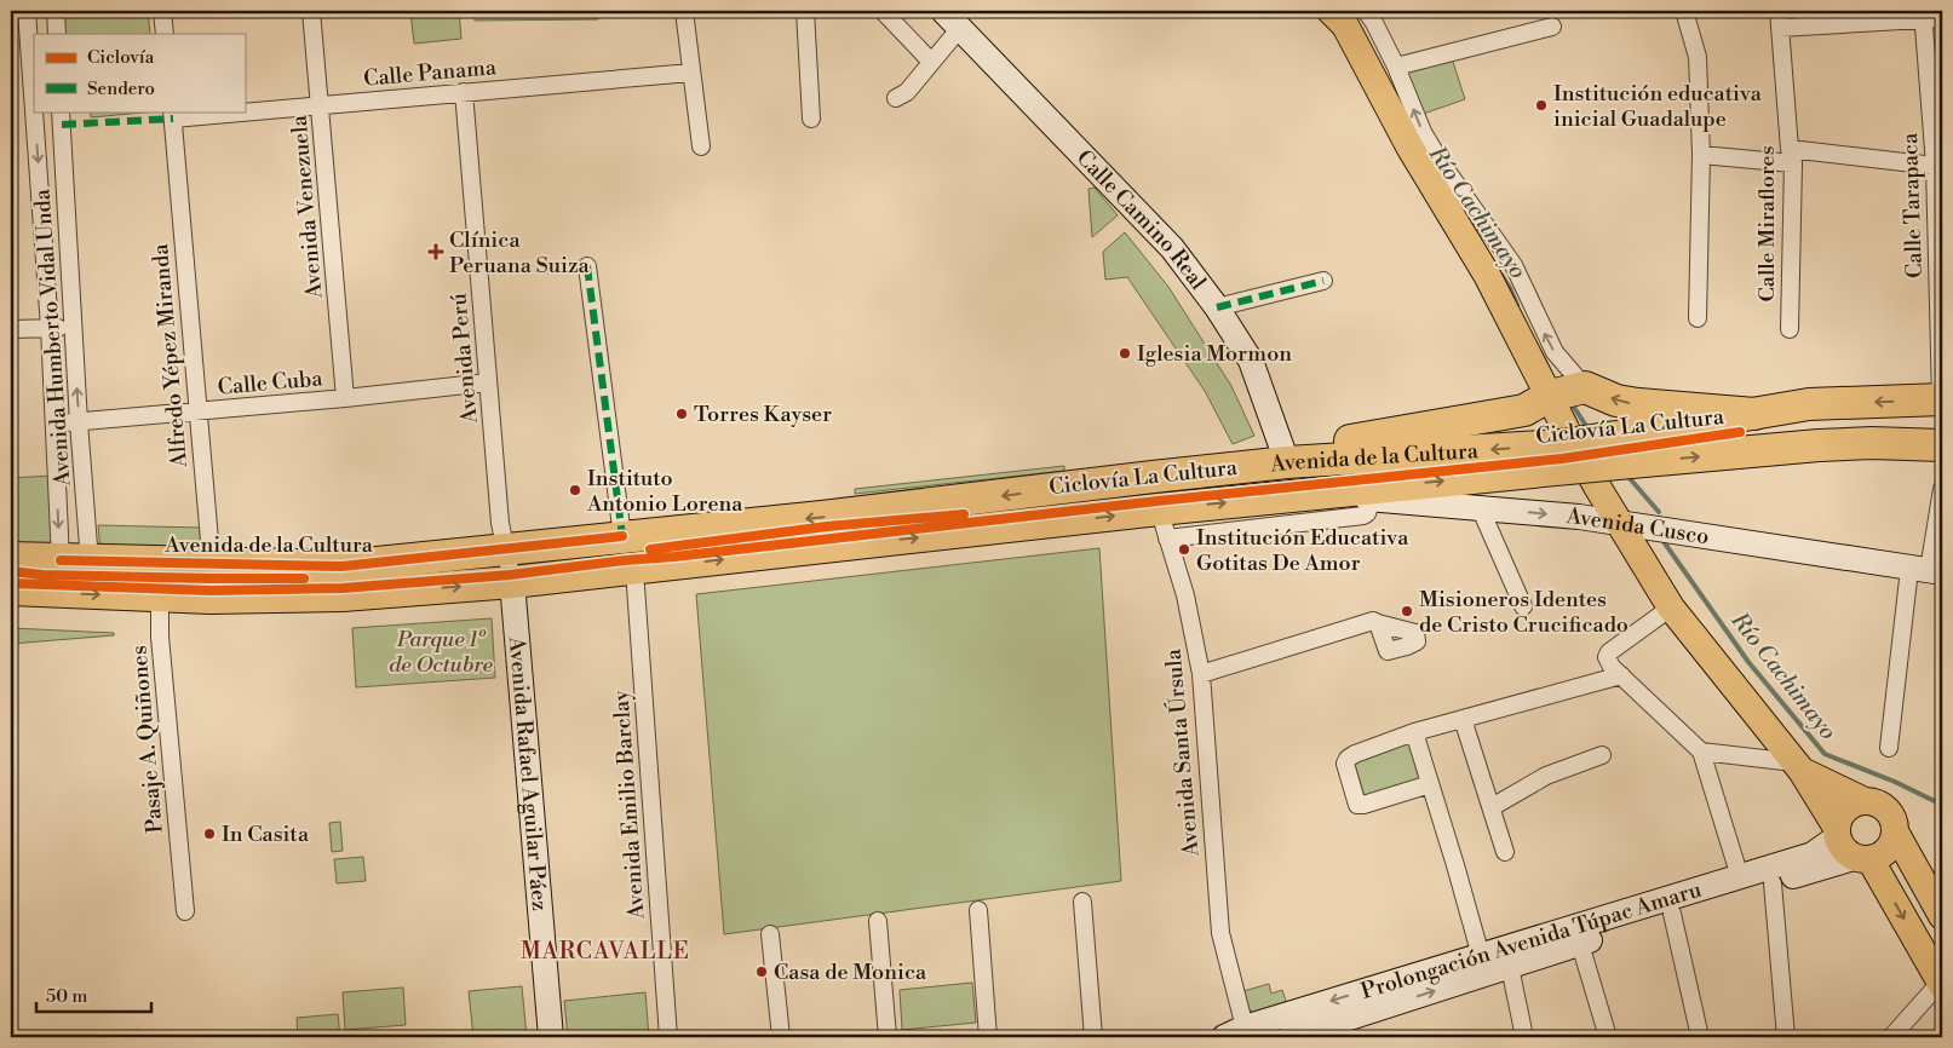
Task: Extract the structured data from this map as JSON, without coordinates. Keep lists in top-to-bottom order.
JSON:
{
  "streets": {
    "highway": ["Avenida de la Cultura"],
    "street": [
      "Calle Panama",
      "Calle Tarapaca",
      "Avenida Venezuela",
      "Calle Camino Real",
      "Calle Miraflores",
      "Avenida Humberto Vidal Unda",
      "Alfredo Yépez Miranda",
      "Avenida Perú",
      "Calle Cuba",
      "Avenida Cusco",
      "Pasaje A. Quiñones",
      "Avenida Santa Úrsula",
      "Avenida Rafael Aguilar Páez",
      "Avenida Emilio Barclay",
      "Prolongación Avenida Túpac Amaru"
    ],
    "cycle path": ["Ciclovía La Cultura"]
  },
  "crossings": [
    ["Calle Panama", "Avenida Venezuela"],
    ["Calle Panama", "Alfredo Yépez Miranda"],
    ["Calle Panama", "Avenida Perú"],
    ["Calle Tarapaca", "Avenida de la Cultura"],
    ["Avenida Venezuela", "Calle Cuba"],
    ["Calle Camino Real", "Avenida de la Cultura"],
    ["Avenida Humberto Vidal Unda", "Calle Cuba"],
    ["Avenida Humberto Vidal Unda", "Avenida de la Cultura"],
    ["Alfredo Yépez Miranda", "Calle Cuba"],
    ["Alfredo Yépez Miranda", "Avenida de la Cultura"],
    ["Avenida Perú", "Calle Cuba"],
    ["Avenida Perú", "Avenida de la Cultura"],
    ["Avenida Perú", "Avenida Rafael Aguilar Páez"],
    ["Avenida de la Cultura", "Avenida Cusco"],
    ["Avenida de la Cultura", "Pasaje A. Quiñones"],
    ["Avenida de la Cultura", "Avenida Santa Úrsula"],
    ["Avenida de la Cultura", "Avenida Rafael Aguilar Páez"],
    ["Avenida de la Cultura", "Avenida Emilio Barclay"],
    ["Avenida Santa Úrsula", "Prolongación Avenida Túpac Amaru"]
  ],
  "districts": ["MARCAVALLE"],
  "water": ["Río Cachimayo"],
  "parks": ["Parque 1º de Octubre"],
  "places": {
    "other": [
      "Institución educativa inicial Guadalupe",
      "Iglesia Mormon",
      "Torres Kayser",
      "Instituto Antonio Lorena",
      "Institución Educativa Gotitas De Amor",
      "Misioneros Identes de Cristo Crucificado",
      "In Casita",
      "Casa de Monica"
    ],
    "health": ["Clínica Peruana Suiza"]
  },
  "legend": ["Ciclovía", "Sendero"],
  "scale_bar": "50 m"
}
